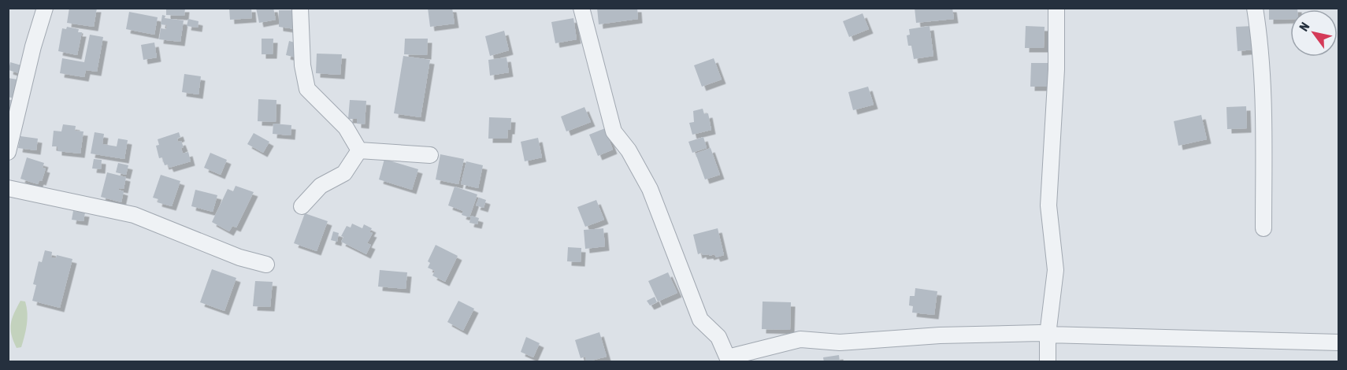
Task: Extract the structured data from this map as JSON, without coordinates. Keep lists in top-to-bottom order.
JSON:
{
  "north": "top left"
}
